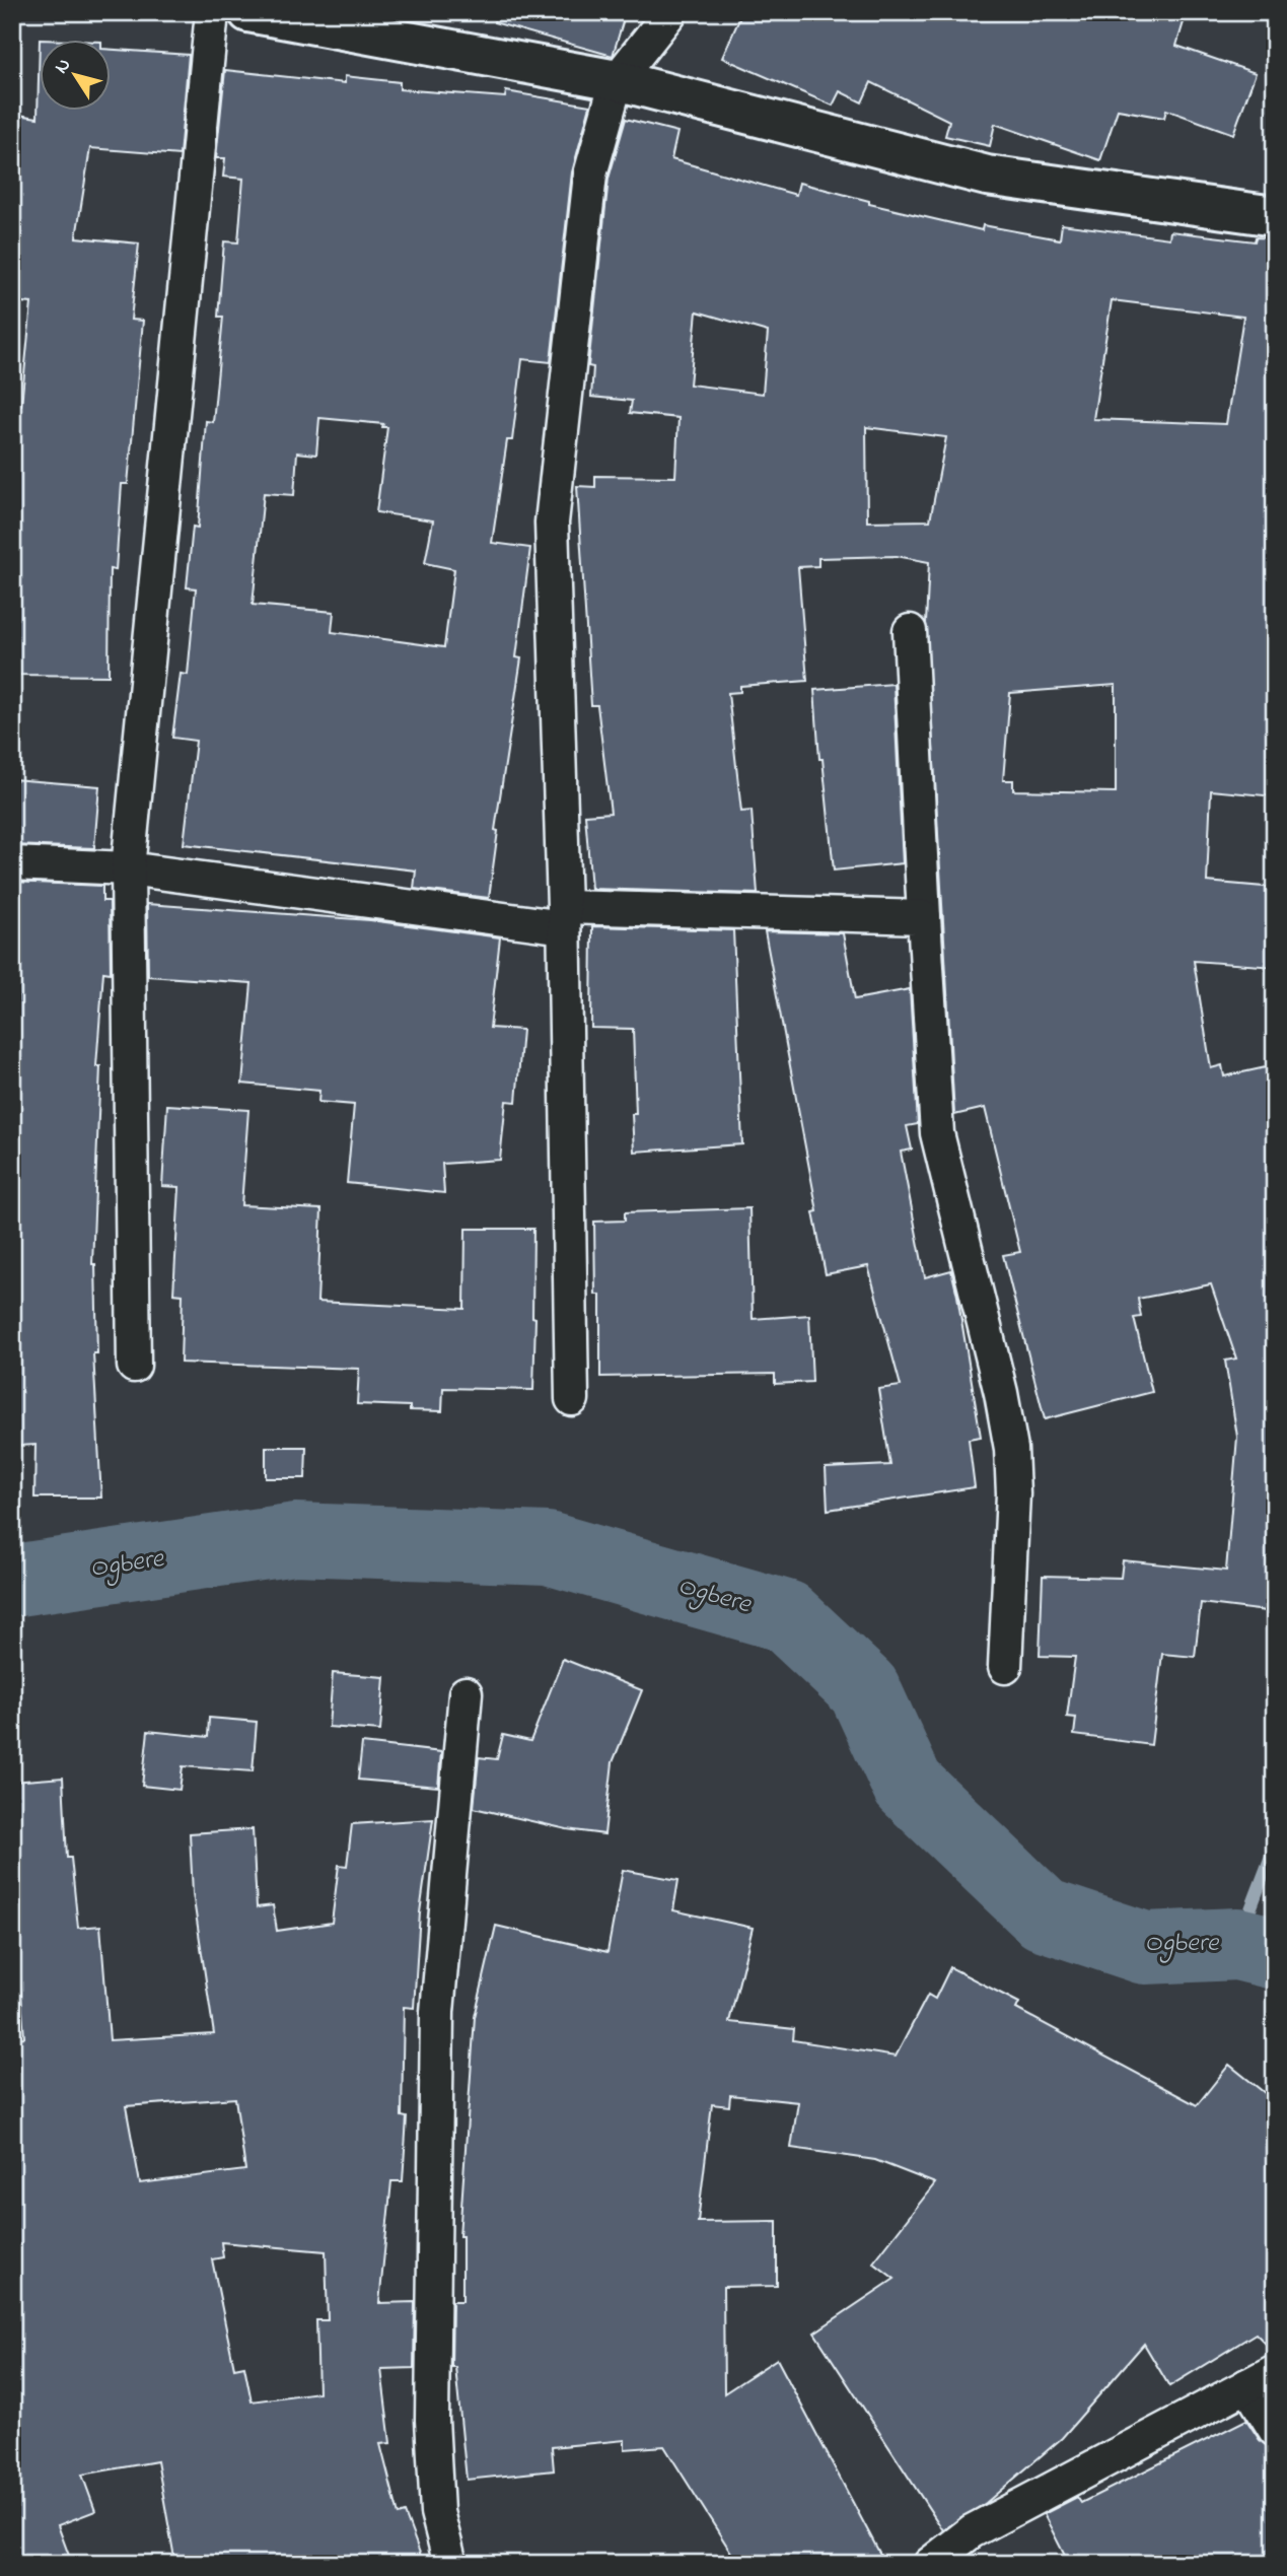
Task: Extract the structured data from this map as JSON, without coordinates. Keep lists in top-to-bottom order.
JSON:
{
  "water": ["Ogbere"],
  "north": "top left"
}
